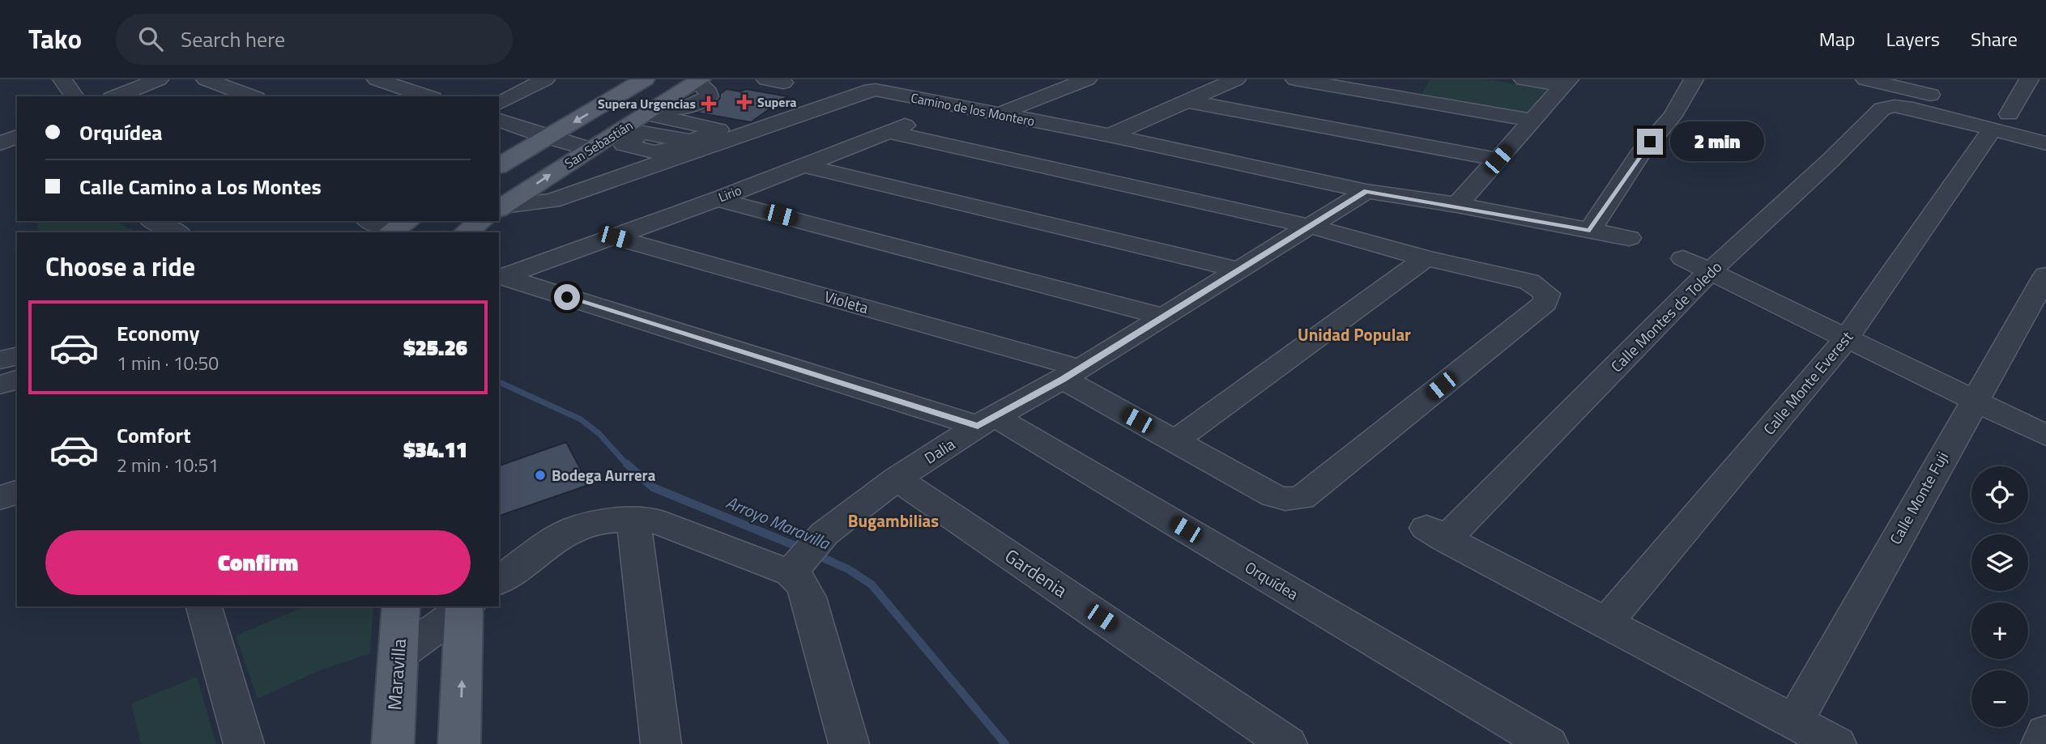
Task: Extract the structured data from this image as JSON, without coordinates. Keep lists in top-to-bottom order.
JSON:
{
  "streets": {
    "main road": ["San Sebastián", "Maravilla"],
    "street": [
      "Camino de los Montero",
      "Lirio",
      "Violeta",
      "Calle Montes de Toledo",
      "Calle Monte Everest",
      "Dalia",
      "Calle Monte Fuji",
      "Gardenia",
      "Orquídea"
    ]
  },
  "crossings": [
    ["Camino de los Montero", "Lirio"],
    ["Camino de los Montero", "Dalia"],
    ["Lirio", "Violeta"],
    ["Lirio", "Orquídea"],
    ["Violeta", "Dalia"],
    ["Calle Montes de Toledo", "Calle Monte Everest"],
    ["Dalia", "Gardenia"],
    ["Dalia", "Orquídea"]
  ],
  "districts": ["Unidad Popular", "Bugambilias"],
  "water": ["Arroyo Maravilla"],
  "places": {
    "health": ["Supera", "Supera Urgencias"],
    "other": ["Bodega Aurrera"]
  },
  "page": {
    "header": "Tako",
    "search": "Search here",
    "nav": ["Map", "Layers", "Share"],
    "banner": ["Orquídea", "Calle Camino a Los Montes"],
    "bubble": "2 min",
    "heading": "Choose a ride",
    "list": [
      {
        "name": "Economy",
        "note": "1 min · 10:50",
        "value": "$25.26"
      },
      {
        "name": "Comfort",
        "note": "2 min · 10:51",
        "value": "$34.11"
      }
    ],
    "map_buttons": ["+", "−"],
    "buttons": "Confirm"
  }
}
